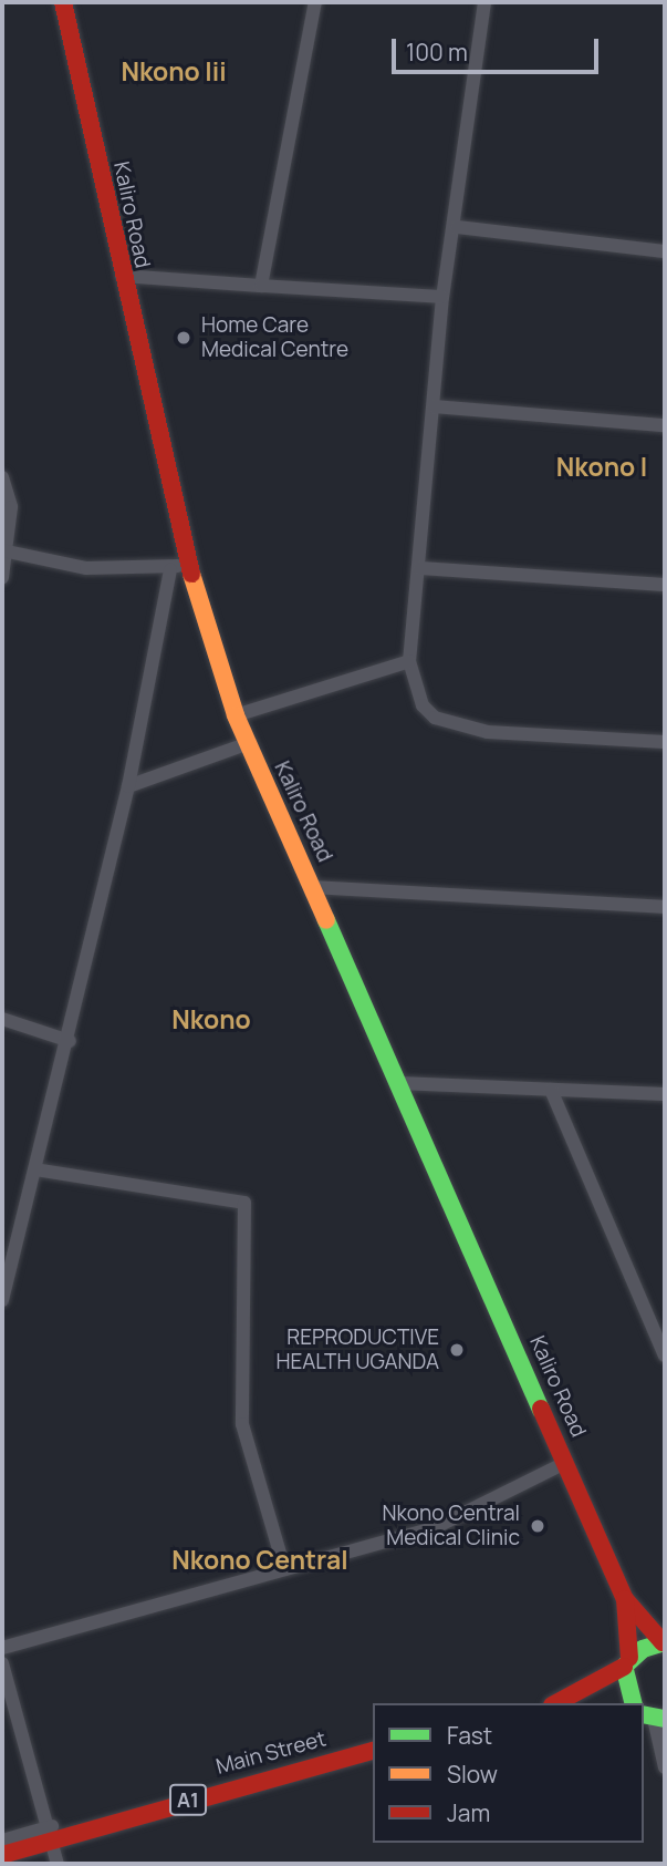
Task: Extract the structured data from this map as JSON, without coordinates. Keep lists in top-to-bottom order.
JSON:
{
  "streets": {
    "main road": ["Kaliro Road", "Main Street", "A1"]
  },
  "districts": [
    "Nkono Iii",
    "Nkono I",
    "Nkono",
    "Nkono Central"
  ],
  "places": ["Home Care Medical Centre", "REPRODUCTIVE HEALTH UGANDA", "Nkono Central Medical Clinic"],
  "legend": ["Fast", "Slow", "Jam"],
  "scale_bar": "100 m"
}
